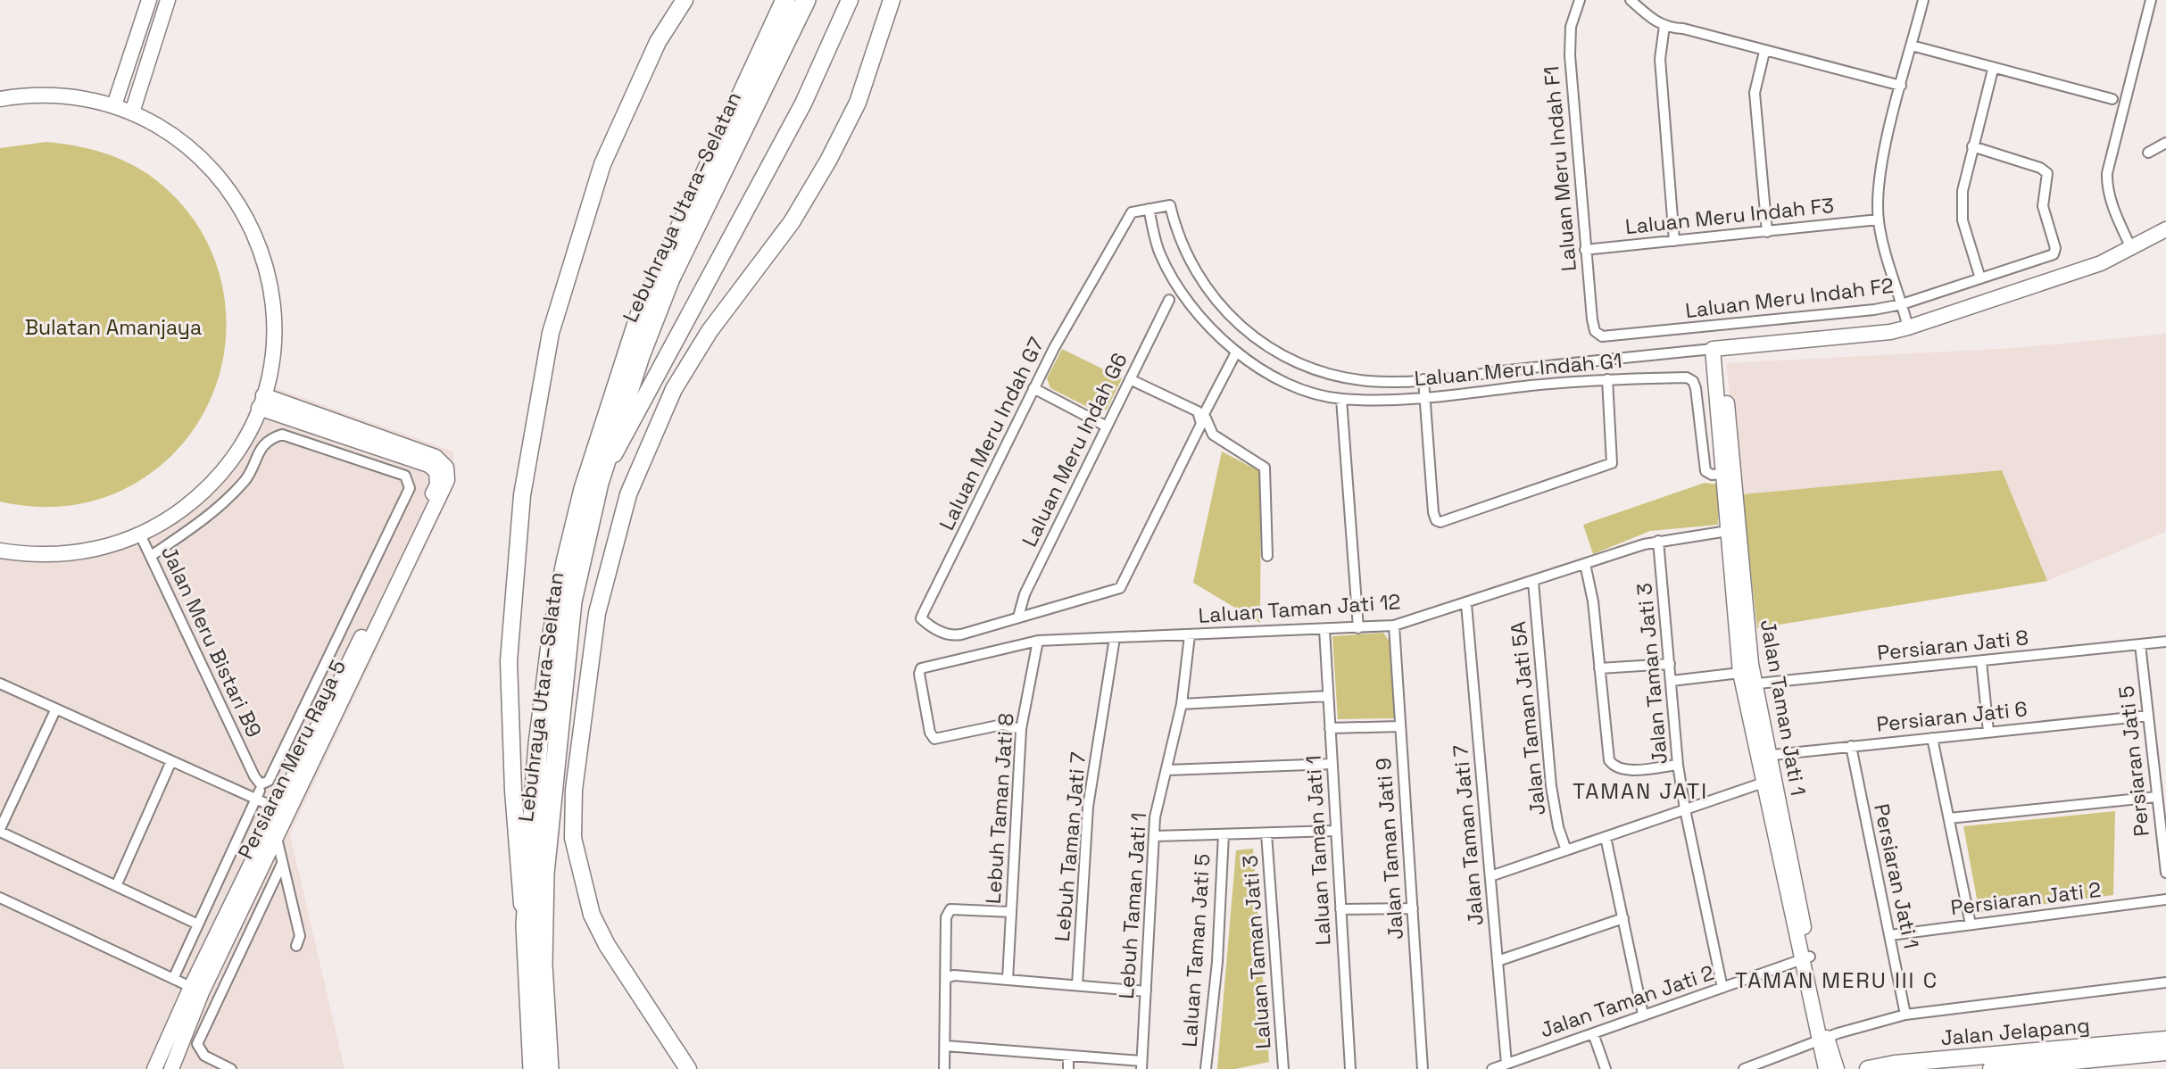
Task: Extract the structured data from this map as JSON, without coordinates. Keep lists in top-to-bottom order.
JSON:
{
  "streets": {
    "highway": ["Lebuhraya Utara–Selatan"],
    "main road": ["Jalan Jelapang"],
    "street": [
      "Laluan Meru Indah F1",
      "Laluan Meru Indah F3",
      "Laluan Meru Indah F2",
      "Laluan Meru Indah G1",
      "Laluan Meru Indah G7",
      "Laluan Meru Indah G6",
      "Laluan Taman Jati 12",
      "Jalan Meru Bistari B9",
      "Persiaran Jati 8",
      "Jalan Taman Jati 3",
      "Jalan Taman Jati 1",
      "Persiaran Jati 6",
      "Jalan Taman Jati 5A",
      "Persiaran Meru Raya 5",
      "Persiaran Jati 5",
      "Lebuh Taman Jati 8",
      "Jalan Taman Jati 7",
      "Lebuh Taman Jati 7",
      "Jalan Taman Jati 9",
      "Laluan Taman Jati 1",
      "Persiaran Jati 1",
      "Persiaran Jati 2",
      "Lebuh Taman Jati 1",
      "Laluan Taman Jati 5",
      "Laluan Taman Jati 3",
      "Jalan Taman Jati 2"
    ]
  },
  "crossings": [
    ["Laluan Meru Indah F1", "Laluan Meru Indah F3"],
    ["Laluan Meru Indah F1", "Laluan Meru Indah F2"],
    ["Laluan Meru Indah G1", "Laluan Meru Indah G7"],
    ["Laluan Meru Indah G1", "Jalan Taman Jati 1"],
    ["Laluan Meru Indah G7", "Laluan Meru Indah G6"],
    ["Laluan Taman Jati 12", "Jalan Taman Jati 3"],
    ["Laluan Taman Jati 12", "Jalan Taman Jati 1"],
    ["Laluan Taman Jati 12", "Jalan Taman Jati 5A"],
    ["Laluan Taman Jati 12", "Lebuh Taman Jati 8"],
    ["Laluan Taman Jati 12", "Jalan Taman Jati 7"],
    ["Laluan Taman Jati 12", "Lebuh Taman Jati 7"],
    ["Laluan Taman Jati 12", "Jalan Taman Jati 9"],
    ["Laluan Taman Jati 12", "Laluan Taman Jati 1"],
    ["Laluan Taman Jati 12", "Lebuh Taman Jati 1"],
    ["Persiaran Jati 8", "Jalan Taman Jati 3"],
    ["Persiaran Jati 8", "Jalan Taman Jati 1"],
    ["Persiaran Jati 8", "Persiaran Jati 5"],
    ["Jalan Taman Jati 3", "Jalan Taman Jati 2"],
    ["Jalan Taman Jati 1", "Persiaran Jati 6"],
    ["Jalan Taman Jati 1", "Jalan Taman Jati 2"],
    ["Persiaran Jati 6", "Persiaran Jati 5"],
    ["Persiaran Jati 6", "Persiaran Jati 1"],
    ["Jalan Taman Jati 7", "Jalan Taman Jati 2"],
    ["Persiaran Jati 1", "Persiaran Jati 2"]
  ],
  "districts": ["TAMAN JATI", "TAMAN MERU III C"],
  "parks": ["Bulatan Amanjaya"]
}
